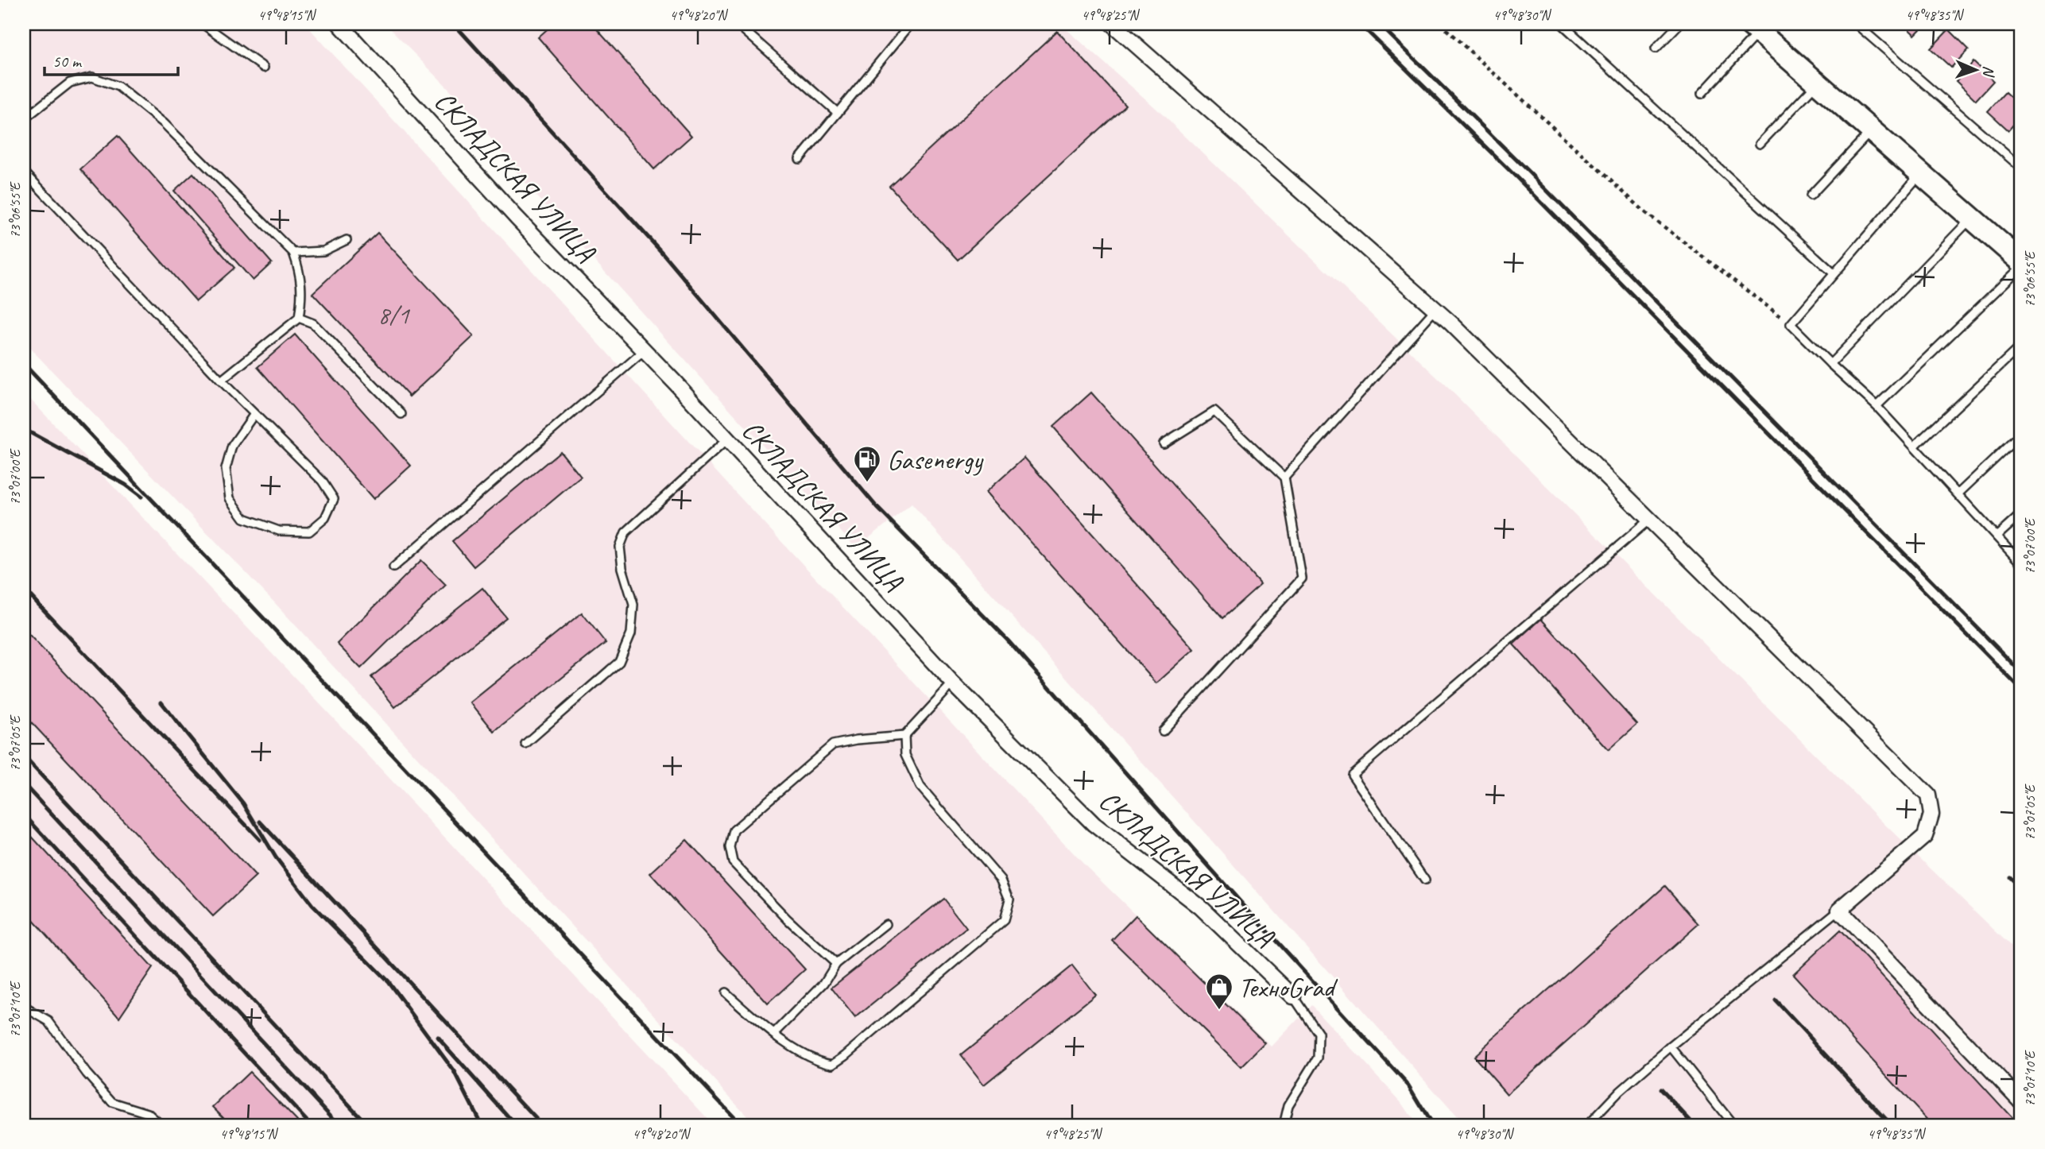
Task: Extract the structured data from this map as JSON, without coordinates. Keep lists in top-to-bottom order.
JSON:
{
  "streets": {
    "street": ["СКЛАДСКАЯ УЛИЦА"]
  },
  "places": {
    "fuel station": ["Gasenergy"],
    "shop": ["ТехноGrad"]
  },
  "house_numbers": ["8/1"],
  "scale_bar": "50 m",
  "north": "right",
  "coordinates": [
    "49°48'15\"N",
    "49°48'20\"N",
    "49°48'25\"N",
    "49°48'30\"N",
    "49°48'35\"N",
    "73°06'55\"E",
    "73°07'00\"E",
    "73°07'05\"E",
    "73°07'10\"E"
  ]
}
